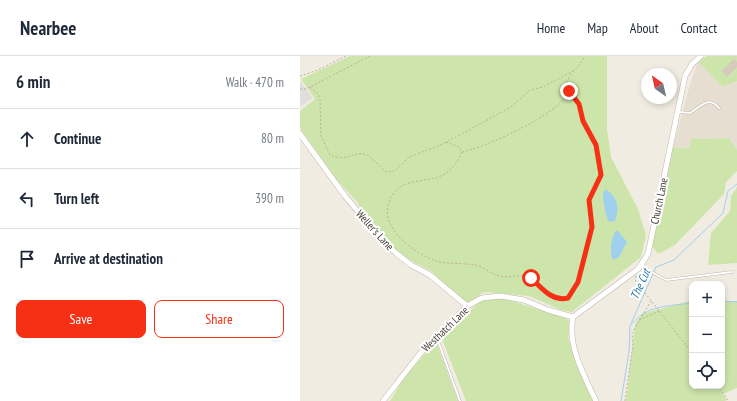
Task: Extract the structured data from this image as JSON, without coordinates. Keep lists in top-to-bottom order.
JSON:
{
  "streets": {
    "street": ["Church Lane", "Weller's Lane", "Westhatch Lane"]
  },
  "crossings": [
    ["Weller's Lane", "Westhatch Lane"]
  ],
  "water": ["The Cut"],
  "north": "top left",
  "page": {
    "header": "Nearbee",
    "nav": [
      "Home",
      "Map",
      "About",
      "Contact"
    ],
    "heading": ["6 min", "Walk · 470 m"],
    "list": [
      ["Continue", "80 m"],
      ["Turn left", "390 m"],
      "Arrive at destination"
    ],
    "map_buttons": ["+", "−"],
    "buttons": ["Save", "Share"]
  }
}
